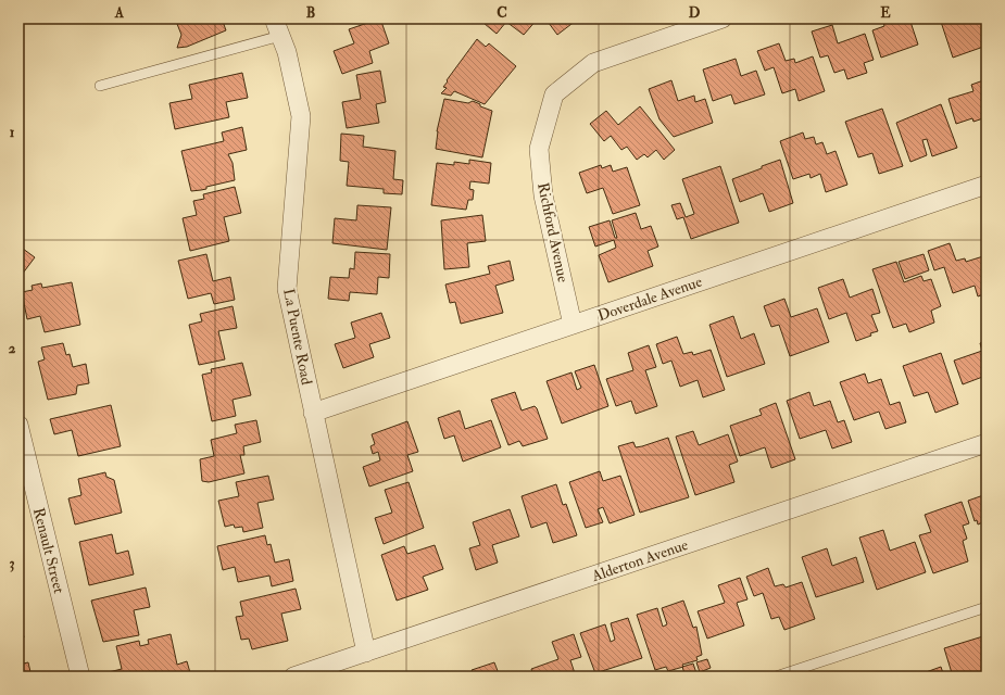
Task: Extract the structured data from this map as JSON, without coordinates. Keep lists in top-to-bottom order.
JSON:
{
  "streets": {
    "street": [
      "Richford Avenue",
      "Doverdale Avenue",
      "La Puente Road",
      "Renault Street",
      "Alderton Avenue"
    ]
  },
  "crossings": [
    ["Richford Avenue", "Doverdale Avenue"],
    ["Doverdale Avenue", "La Puente Road"],
    ["La Puente Road", "Alderton Avenue"]
  ],
  "grid": {
    "columns": [
      "A",
      "B",
      "C",
      "D",
      "E"
    ],
    "rows": ["1", "2", "3"]
  }
}
